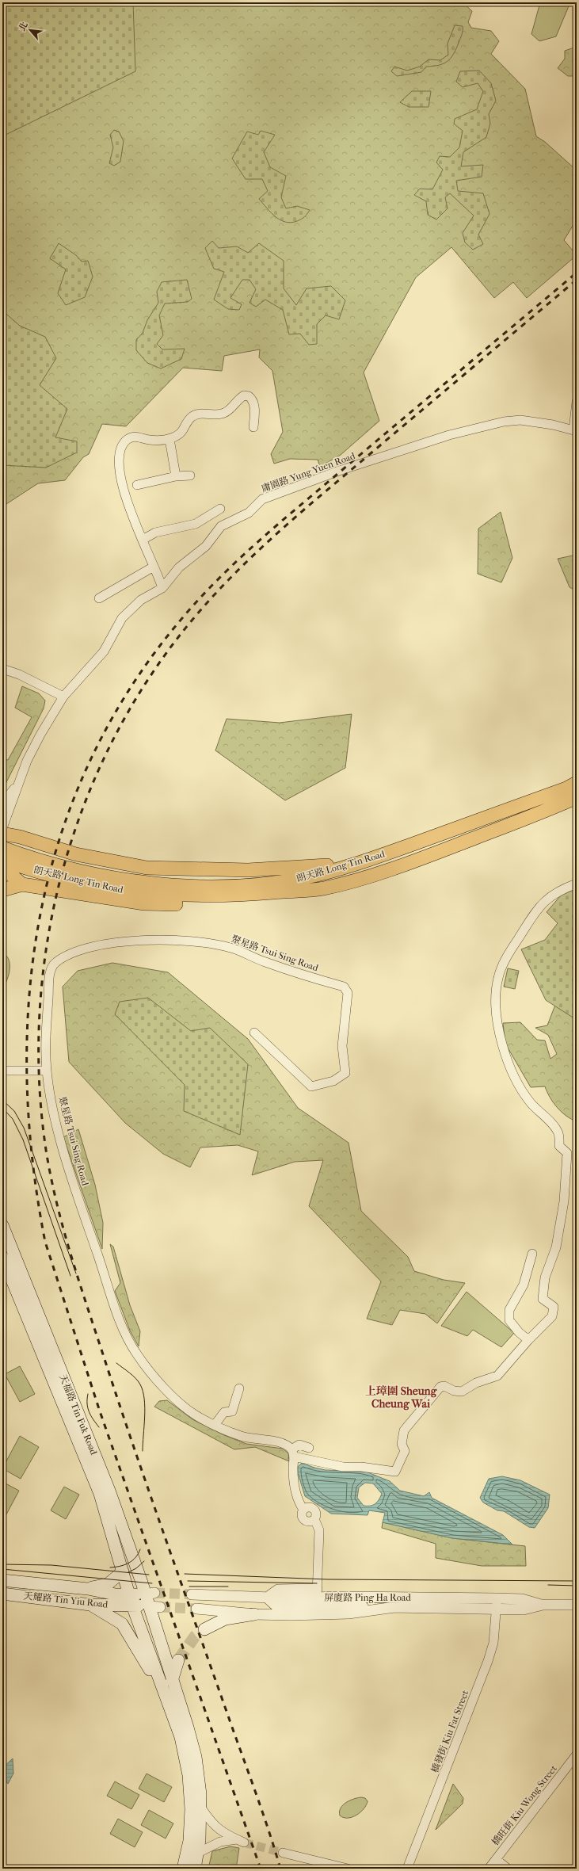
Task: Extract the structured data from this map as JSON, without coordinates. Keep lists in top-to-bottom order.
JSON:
{
  "streets": {
    "main road": ["朗天路 Long Tin Road", "天福路 Tin Fuk Road", "天耀路 Tin Yiu Road"],
    "street": [
      "庸園路 Yung Yuen Road",
      "聚星路 Tsui Sing Road",
      "屏廈路 Ping Ha Road",
      "橋發街 Kiu Fat Street",
      "橋旺街 Kiu Wong Street"
    ]
  },
  "crossings": [
    ["天福路 Tin Fuk Road", "天耀路 Tin Yiu Road"],
    ["屏廈路 Ping Ha Road", "橋發街 Kiu Fat Street"]
  ],
  "districts": ["上璋圍 Sheung Cheung Wai"],
  "north": "top left"
}
